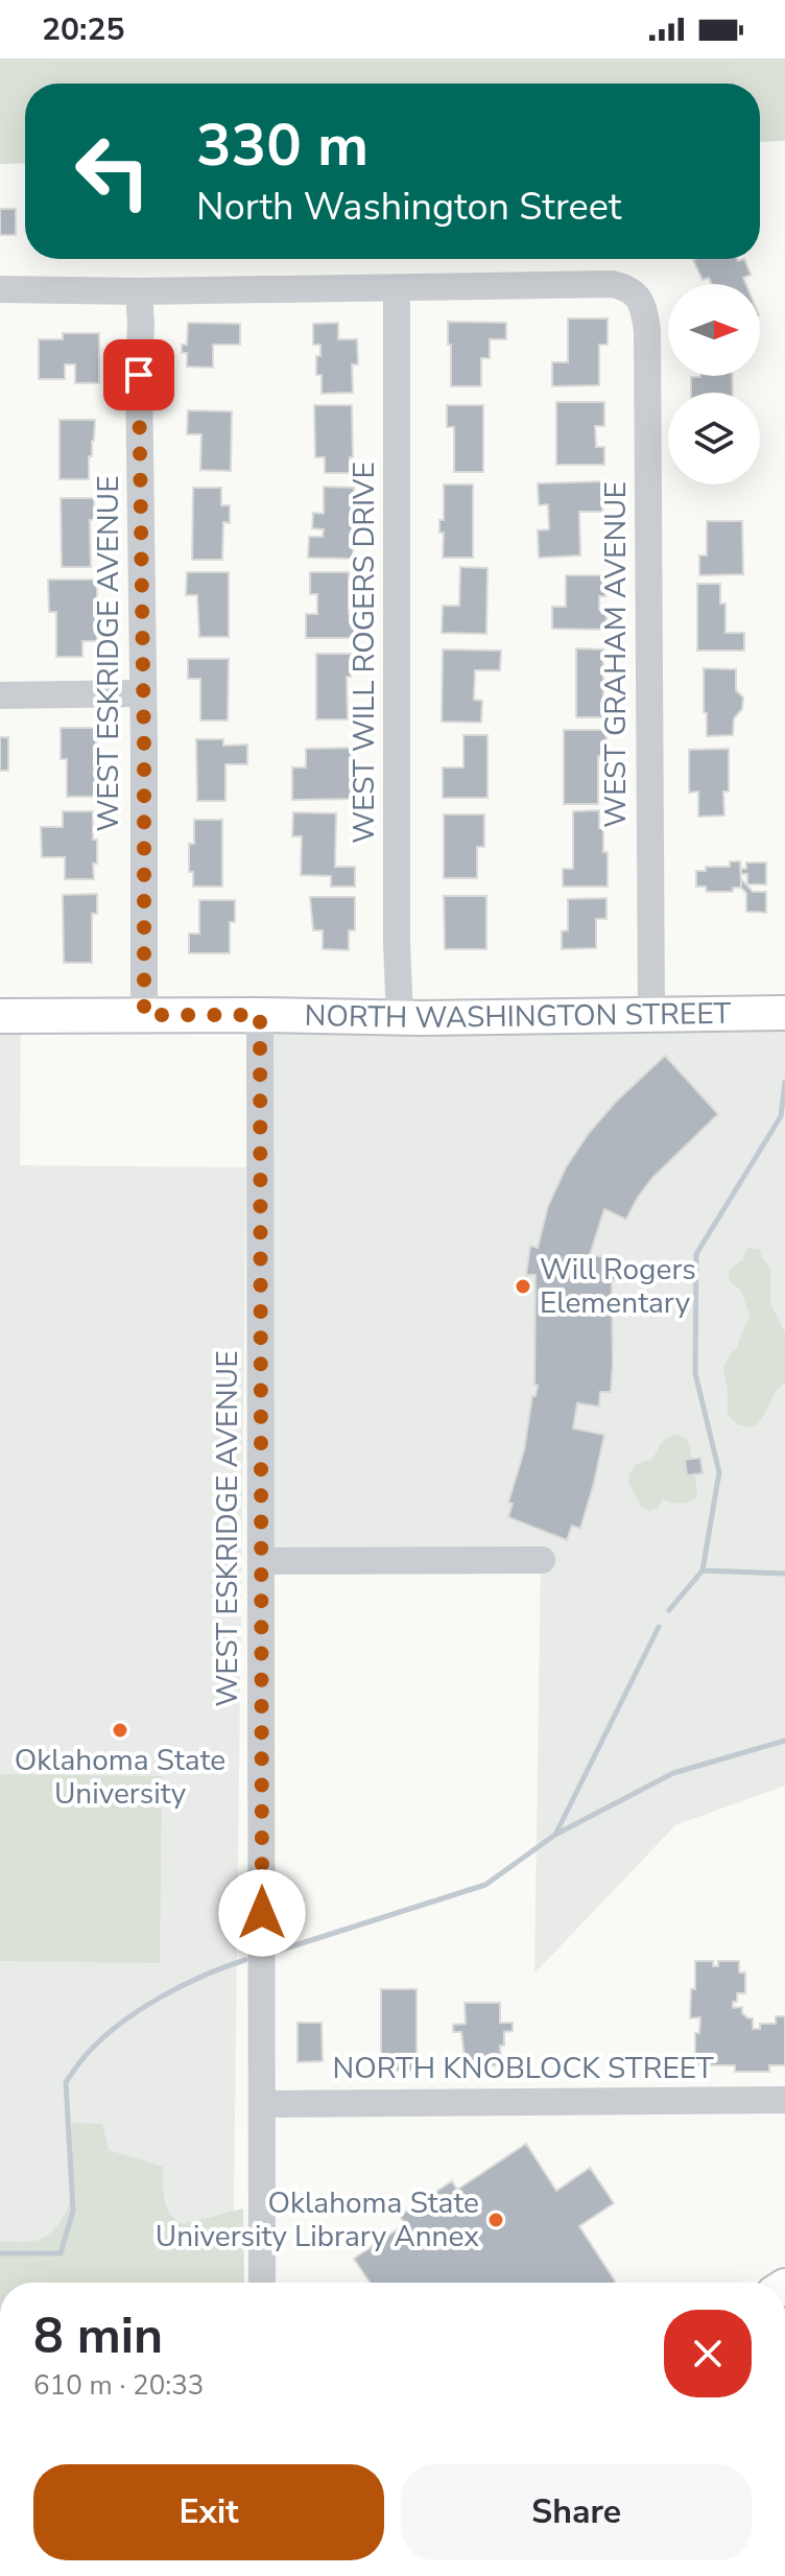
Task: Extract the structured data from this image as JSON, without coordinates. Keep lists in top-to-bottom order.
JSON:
{
  "streets": {
    "main road": ["NORTH WASHINGTON STREET"],
    "street": [
      "WEST WILL ROGERS DRIVE",
      "WEST ESKRIDGE AVENUE",
      "WEST GRAHAM AVENUE",
      "NORTH KNOBLOCK STREET"
    ]
  },
  "crossings": [
    ["WEST WILL ROGERS DRIVE", "WEST GRAHAM AVENUE"],
    ["WEST WILL ROGERS DRIVE", "NORTH WASHINGTON STREET"],
    ["WEST ESKRIDGE AVENUE", "NORTH WASHINGTON STREET"],
    ["WEST ESKRIDGE AVENUE", "NORTH KNOBLOCK STREET"],
    ["WEST GRAHAM AVENUE", "NORTH WASHINGTON STREET"]
  ],
  "places": ["Will Rogers Elementary", "Oklahoma State University", "Oklahoma State University Library Annex"],
  "north": "right",
  "page": {
    "status": "20:25",
    "turn": ["330 m", "North Washington Street"],
    "heading": ["8 min", "610 m · 20:33"],
    "buttons": ["Exit", "Share"]
  }
}
